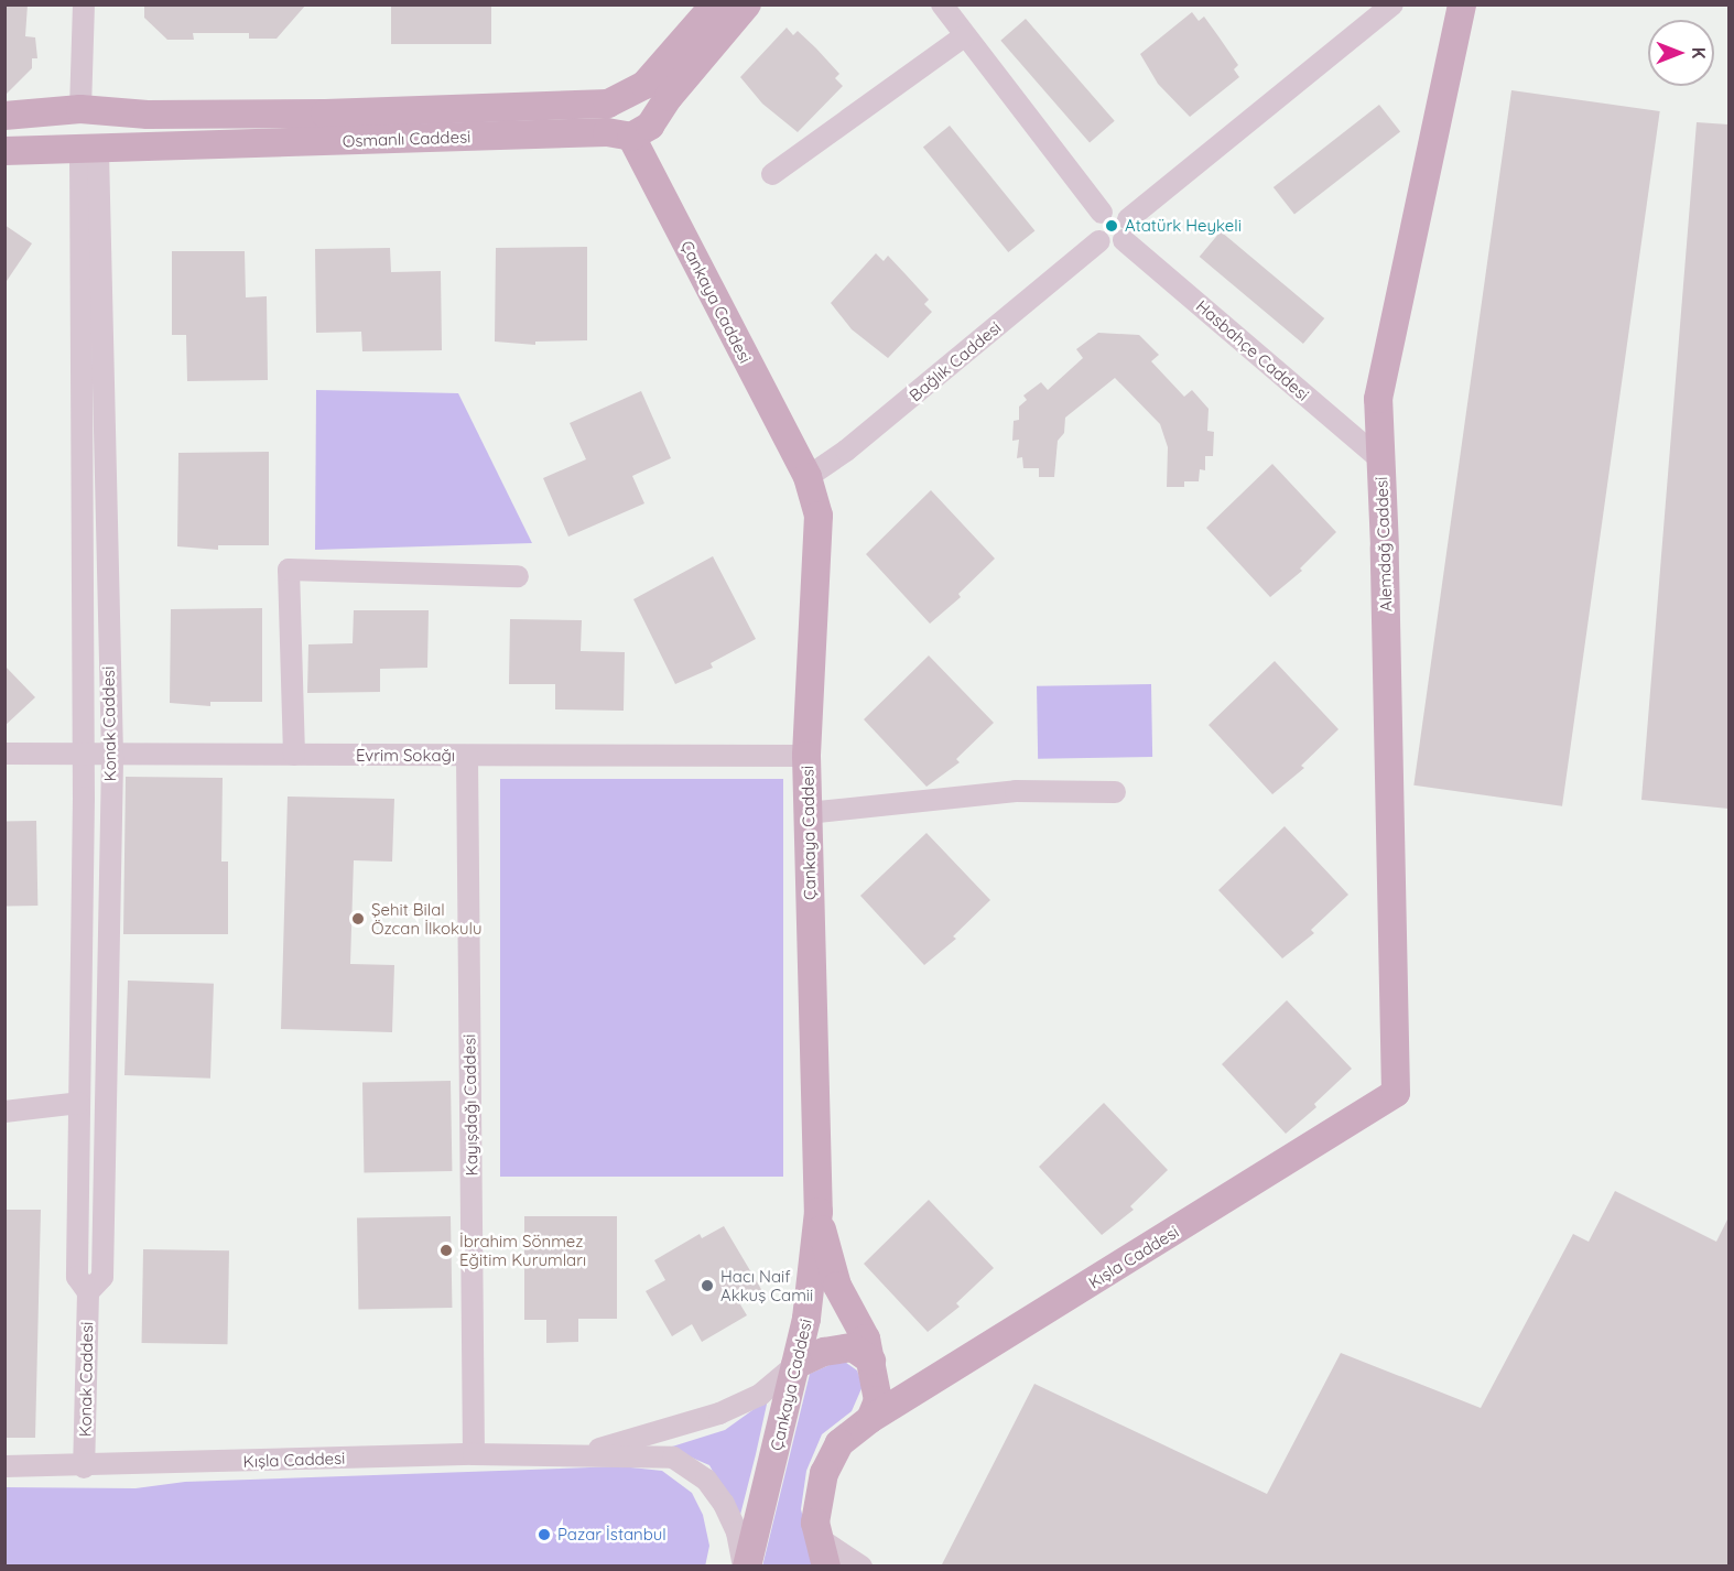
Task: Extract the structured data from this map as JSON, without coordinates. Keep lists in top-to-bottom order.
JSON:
{
  "streets": {
    "main road": [
      "Osmanlı Caddesi",
      "Çankaya Caddesi",
      "Alemdağ Caddesi",
      "Kışla Caddesi"
    ],
    "street": [
      "Hasbahçe Caddesi",
      "Bağlık Caddesi",
      "Konak Caddesi",
      "Evrim Sokağı",
      "Kayışdağı Caddesi"
    ]
  },
  "crossings": [
    ["Osmanlı Caddesi", "Çankaya Caddesi"],
    ["Osmanlı Caddesi", "Konak Caddesi"],
    ["Çankaya Caddesi", "Bağlık Caddesi"],
    ["Çankaya Caddesi", "Evrim Sokağı"],
    ["Hasbahçe Caddesi", "Bağlık Caddesi"],
    ["Hasbahçe Caddesi", "Alemdağ Caddesi"],
    ["Alemdağ Caddesi", "Kışla Caddesi"],
    ["Konak Caddesi", "Evrim Sokağı"],
    ["Konak Caddesi", "Kışla Caddesi"],
    ["Evrim Sokağı", "Kayışdağı Caddesi"],
    ["Kayışdağı Caddesi", "Kışla Caddesi"]
  ],
  "places": [
    "Atatürk Heykeli",
    "Şehit Bilal Özcan İlkokulu",
    "İbrahim Sönmez Eğitim Kurumları",
    "Hacı Naif Akkuş Camii",
    "Pazar İstanbul"
  ],
  "north": "right"
}
